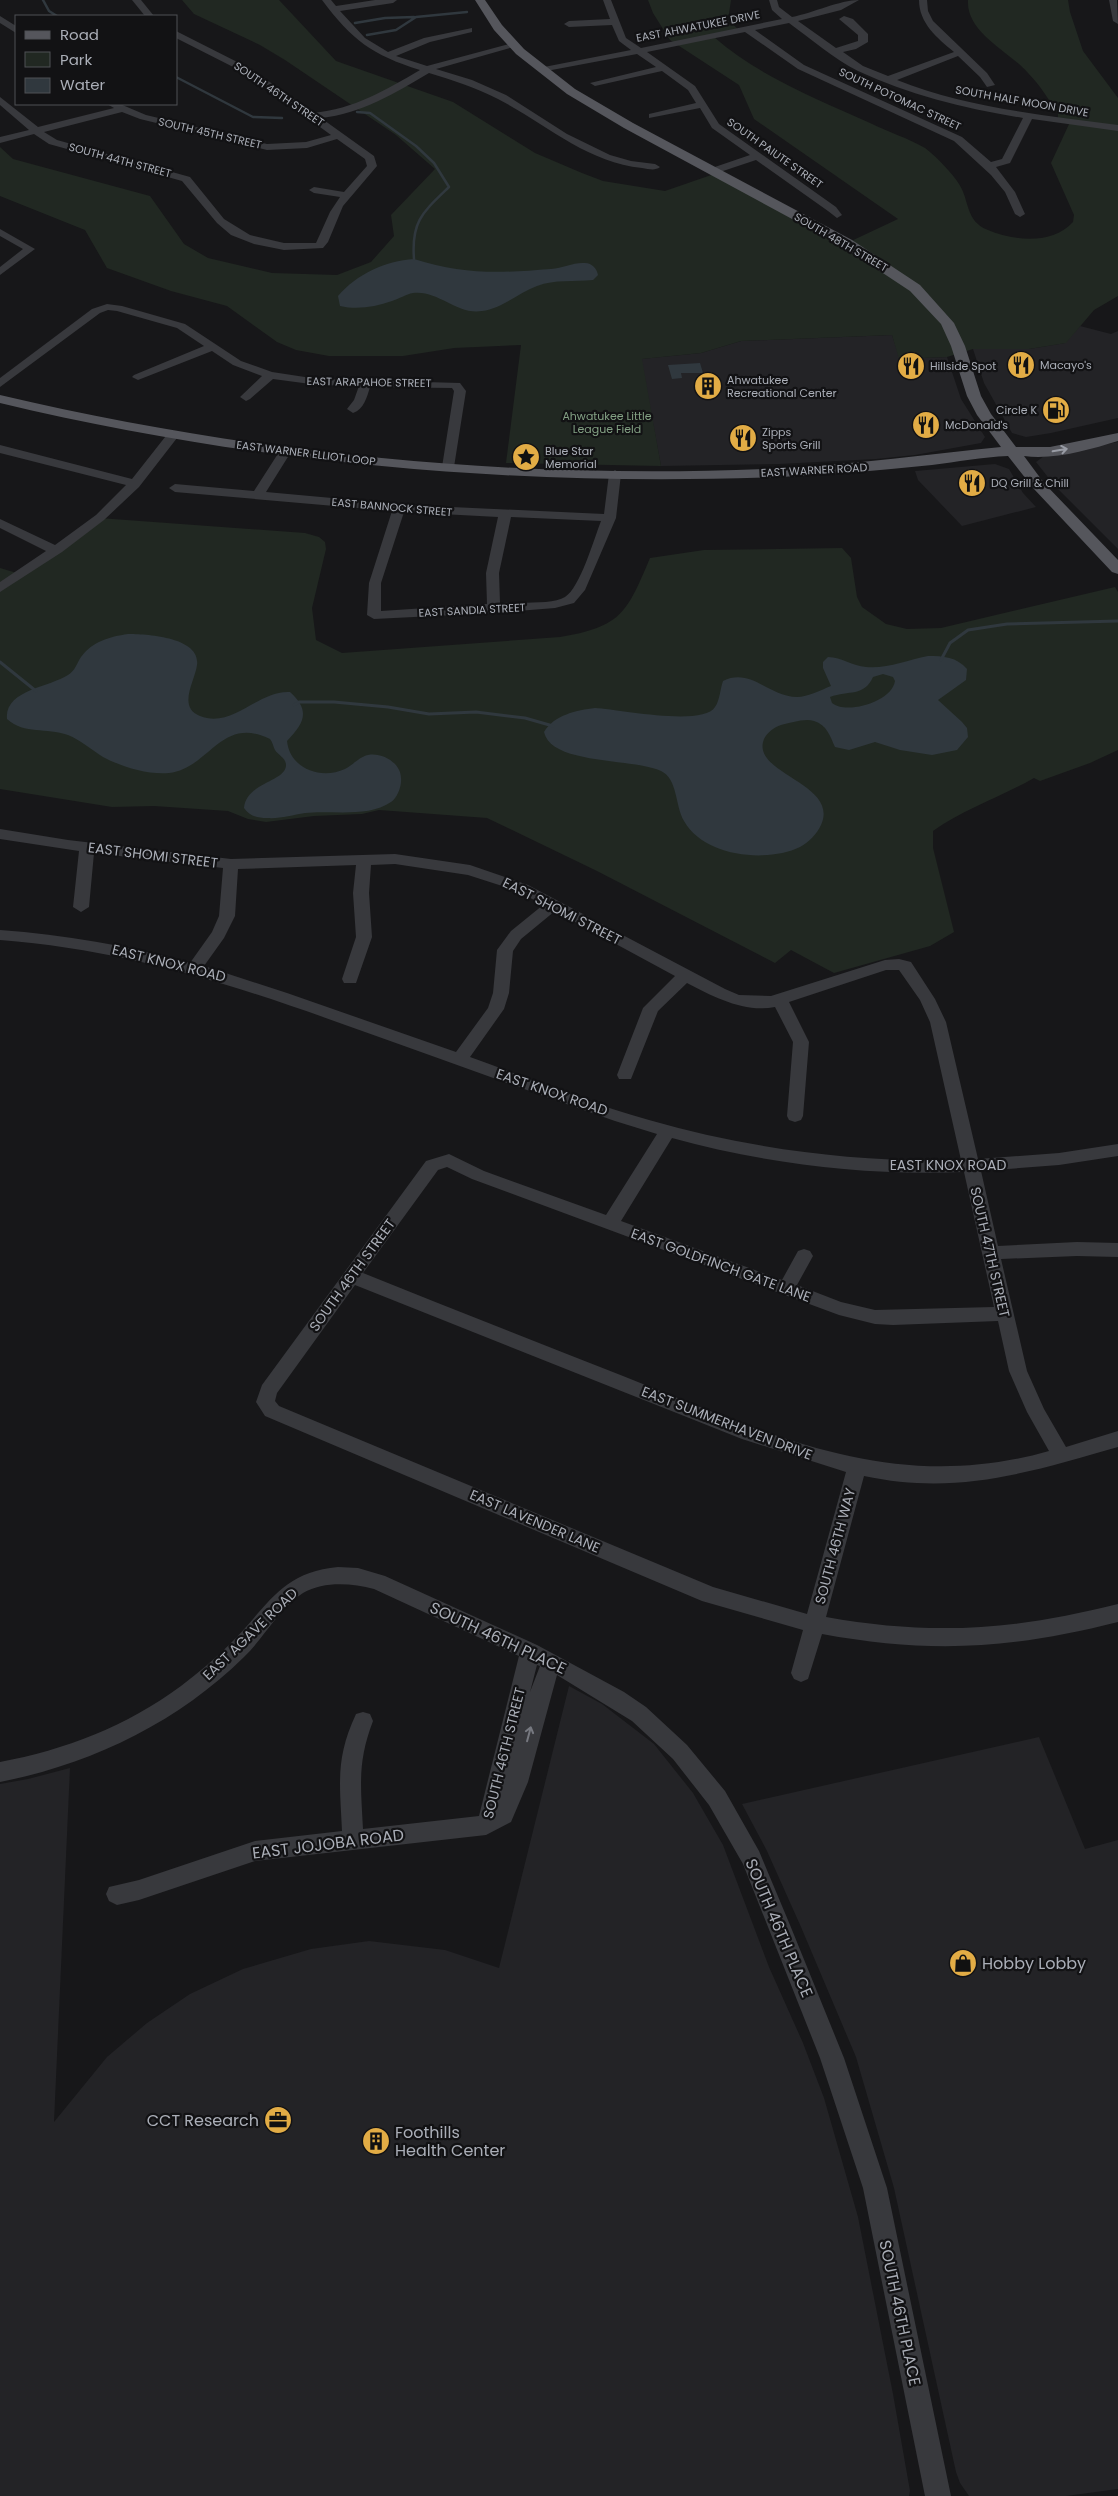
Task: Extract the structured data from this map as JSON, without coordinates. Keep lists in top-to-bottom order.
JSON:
{
  "streets": {
    "main road": ["SOUTH 48TH STREET", "EAST WARNER ELLIOT LOOP", "EAST WARNER ROAD"],
    "street": [
      "EAST AHWATUKEE DRIVE",
      "SOUTH 46TH STREET",
      "SOUTH POTOMAC STREET",
      "SOUTH HALF MOON DRIVE",
      "SOUTH 45TH STREET",
      "SOUTH PAIUTE STREET",
      "SOUTH 44TH STREET",
      "EAST ARAPAHOE STREET",
      "EAST BANNOCK STREET",
      "EAST SANDIA STREET",
      "EAST SHOMI STREET",
      "EAST KNOX ROAD",
      "SOUTH 47TH STREET",
      "EAST GOLDFINCH GATE LANE",
      "EAST SUMMERHAVEN DRIVE",
      "EAST LAVENDER LANE",
      "SOUTH 46TH WAY",
      "EAST AGAVE ROAD",
      "SOUTH 46TH PLACE",
      "EAST JOJOBA ROAD"
    ]
  },
  "crossings": [
    ["EAST AHWATUKEE DRIVE", "SOUTH POTOMAC STREET"],
    ["EAST AHWATUKEE DRIVE", "SOUTH HALF MOON DRIVE"],
    ["EAST AHWATUKEE DRIVE", "SOUTH PAIUTE STREET"],
    ["EAST AHWATUKEE DRIVE", "SOUTH 48TH STREET"],
    ["SOUTH 46TH STREET", "SOUTH 45TH STREET"],
    ["SOUTH 46TH STREET", "SOUTH 44TH STREET"],
    ["SOUTH 46TH STREET", "EAST GOLDFINCH GATE LANE"],
    ["SOUTH 46TH STREET", "EAST SUMMERHAVEN DRIVE"],
    ["SOUTH 46TH STREET", "EAST LAVENDER LANE"],
    ["SOUTH 46TH STREET", "SOUTH 46TH PLACE"],
    ["SOUTH 46TH STREET", "EAST JOJOBA ROAD"],
    ["SOUTH 48TH STREET", "EAST WARNER ROAD"],
    ["EAST ARAPAHOE STREET", "EAST WARNER ELLIOT LOOP"],
    ["EAST WARNER ELLIOT LOOP", "EAST WARNER ROAD"],
    ["EAST BANNOCK STREET", "EAST SANDIA STREET"],
    ["EAST SHOMI STREET", "SOUTH 47TH STREET"],
    ["EAST KNOX ROAD", "SOUTH 47TH STREET"],
    ["SOUTH 47TH STREET", "EAST GOLDFINCH GATE LANE"],
    ["SOUTH 47TH STREET", "EAST SUMMERHAVEN DRIVE"],
    ["EAST SUMMERHAVEN DRIVE", "SOUTH 46TH WAY"],
    ["EAST LAVENDER LANE", "SOUTH 46TH WAY"],
    ["EAST AGAVE ROAD", "SOUTH 46TH PLACE"]
  ],
  "parks": ["Ahwatukee Little League Field"],
  "places": {
    "restaurant": [
      "Macayo's",
      "Hillside Spot",
      "McDonald's",
      "Zipps Sports Grill",
      "DQ Grill & Chill"
    ],
    "building": ["Ahwatukee Recreational Center", "Foothills Health Center"],
    "fuel station": ["Circle K"],
    "place": ["Blue Star Memorial"],
    "shop": ["Hobby Lobby"],
    "office": ["CCT Research"]
  },
  "legend": ["Road", "Park", "Water"]
}
